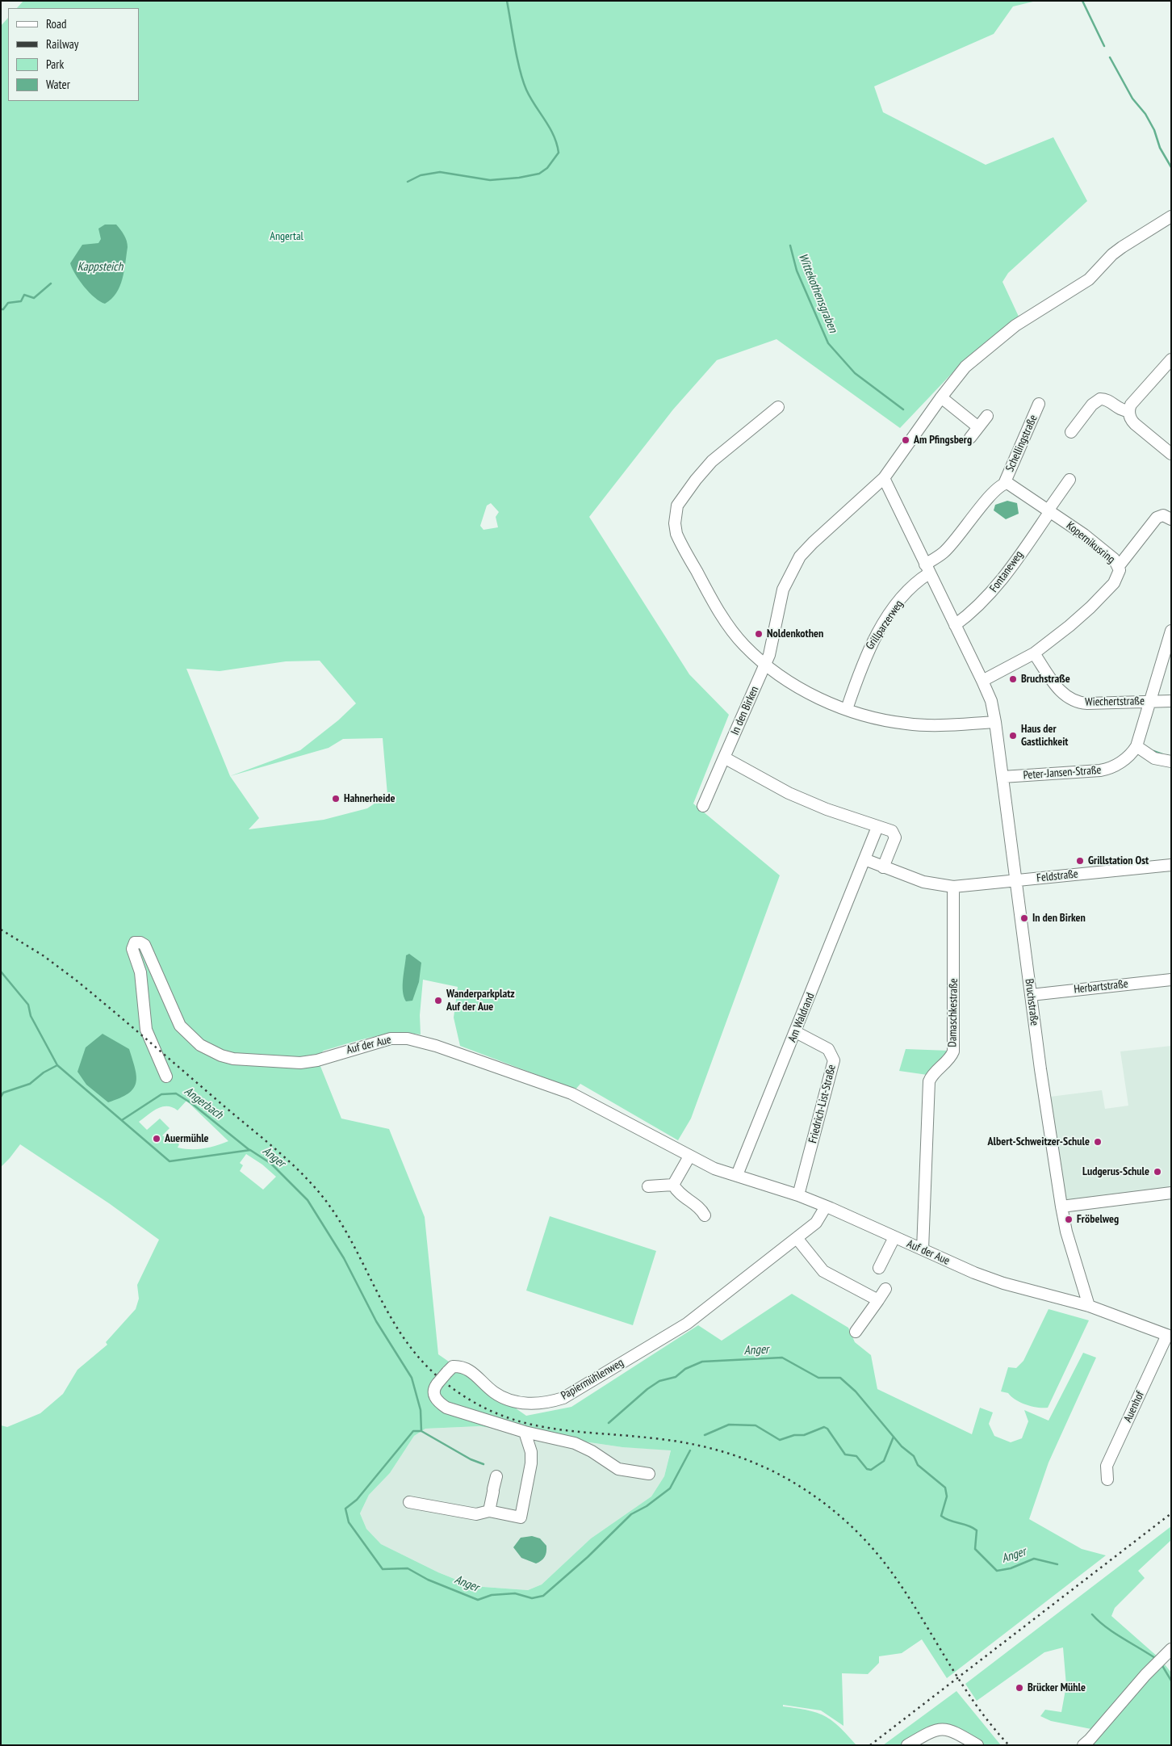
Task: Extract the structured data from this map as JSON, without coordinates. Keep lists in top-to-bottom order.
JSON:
{
  "streets": {
    "street": [
      "Schellingstraße",
      "Kopernikusring",
      "Fontaneweg",
      "Grillparzerweg",
      "Wiechertstraße",
      "In den Birken",
      "Peter-Jansen-Straße",
      "Feldstraße",
      "Herbartstraße",
      "Bruchstraße",
      "Damaschkestraße",
      "Am Waldrand",
      "Auf der Aue",
      "Friedrich-List-Straße",
      "Papiermühlenweg",
      "Auenhof"
    ]
  },
  "crossings": [
    ["Schellingstraße", "Kopernikusring"],
    ["Kopernikusring", "Fontaneweg"],
    ["Kopernikusring", "Wiechertstraße"],
    ["Kopernikusring", "Bruchstraße"],
    ["Fontaneweg", "Bruchstraße"],
    ["Grillparzerweg", "Bruchstraße"],
    ["Wiechertstraße", "Peter-Jansen-Straße"],
    ["Peter-Jansen-Straße", "Bruchstraße"],
    ["Feldstraße", "Bruchstraße"],
    ["Herbartstraße", "Bruchstraße"],
    ["Bruchstraße", "Auf der Aue"],
    ["Damaschkestraße", "Auf der Aue"],
    ["Am Waldrand", "Auf der Aue"],
    ["Am Waldrand", "Friedrich-List-Straße"],
    ["Auf der Aue", "Friedrich-List-Straße"],
    ["Auf der Aue", "Papiermühlenweg"],
    ["Auf der Aue", "Auenhof"]
  ],
  "water": [
    "Kappsteich",
    "Wittekothensgraben",
    "Angerbach",
    "Anger"
  ],
  "parks": ["Angertal"],
  "places": [
    "Am Pfingsberg",
    "Noldenkothen",
    "Bruchstraße",
    "Haus der Gastlichkeit",
    "Hahnerheide",
    "Grillstation Ost",
    "In den Birken",
    "Wanderparkplatz Auf der Aue",
    "Auermühle",
    "Albert-Schweitzer-Schule",
    "Ludgerus-Schule",
    "Fröbelweg",
    "Brücker Mühle"
  ],
  "legend": [
    "Road",
    "Railway",
    "Park",
    "Water"
  ]
}
